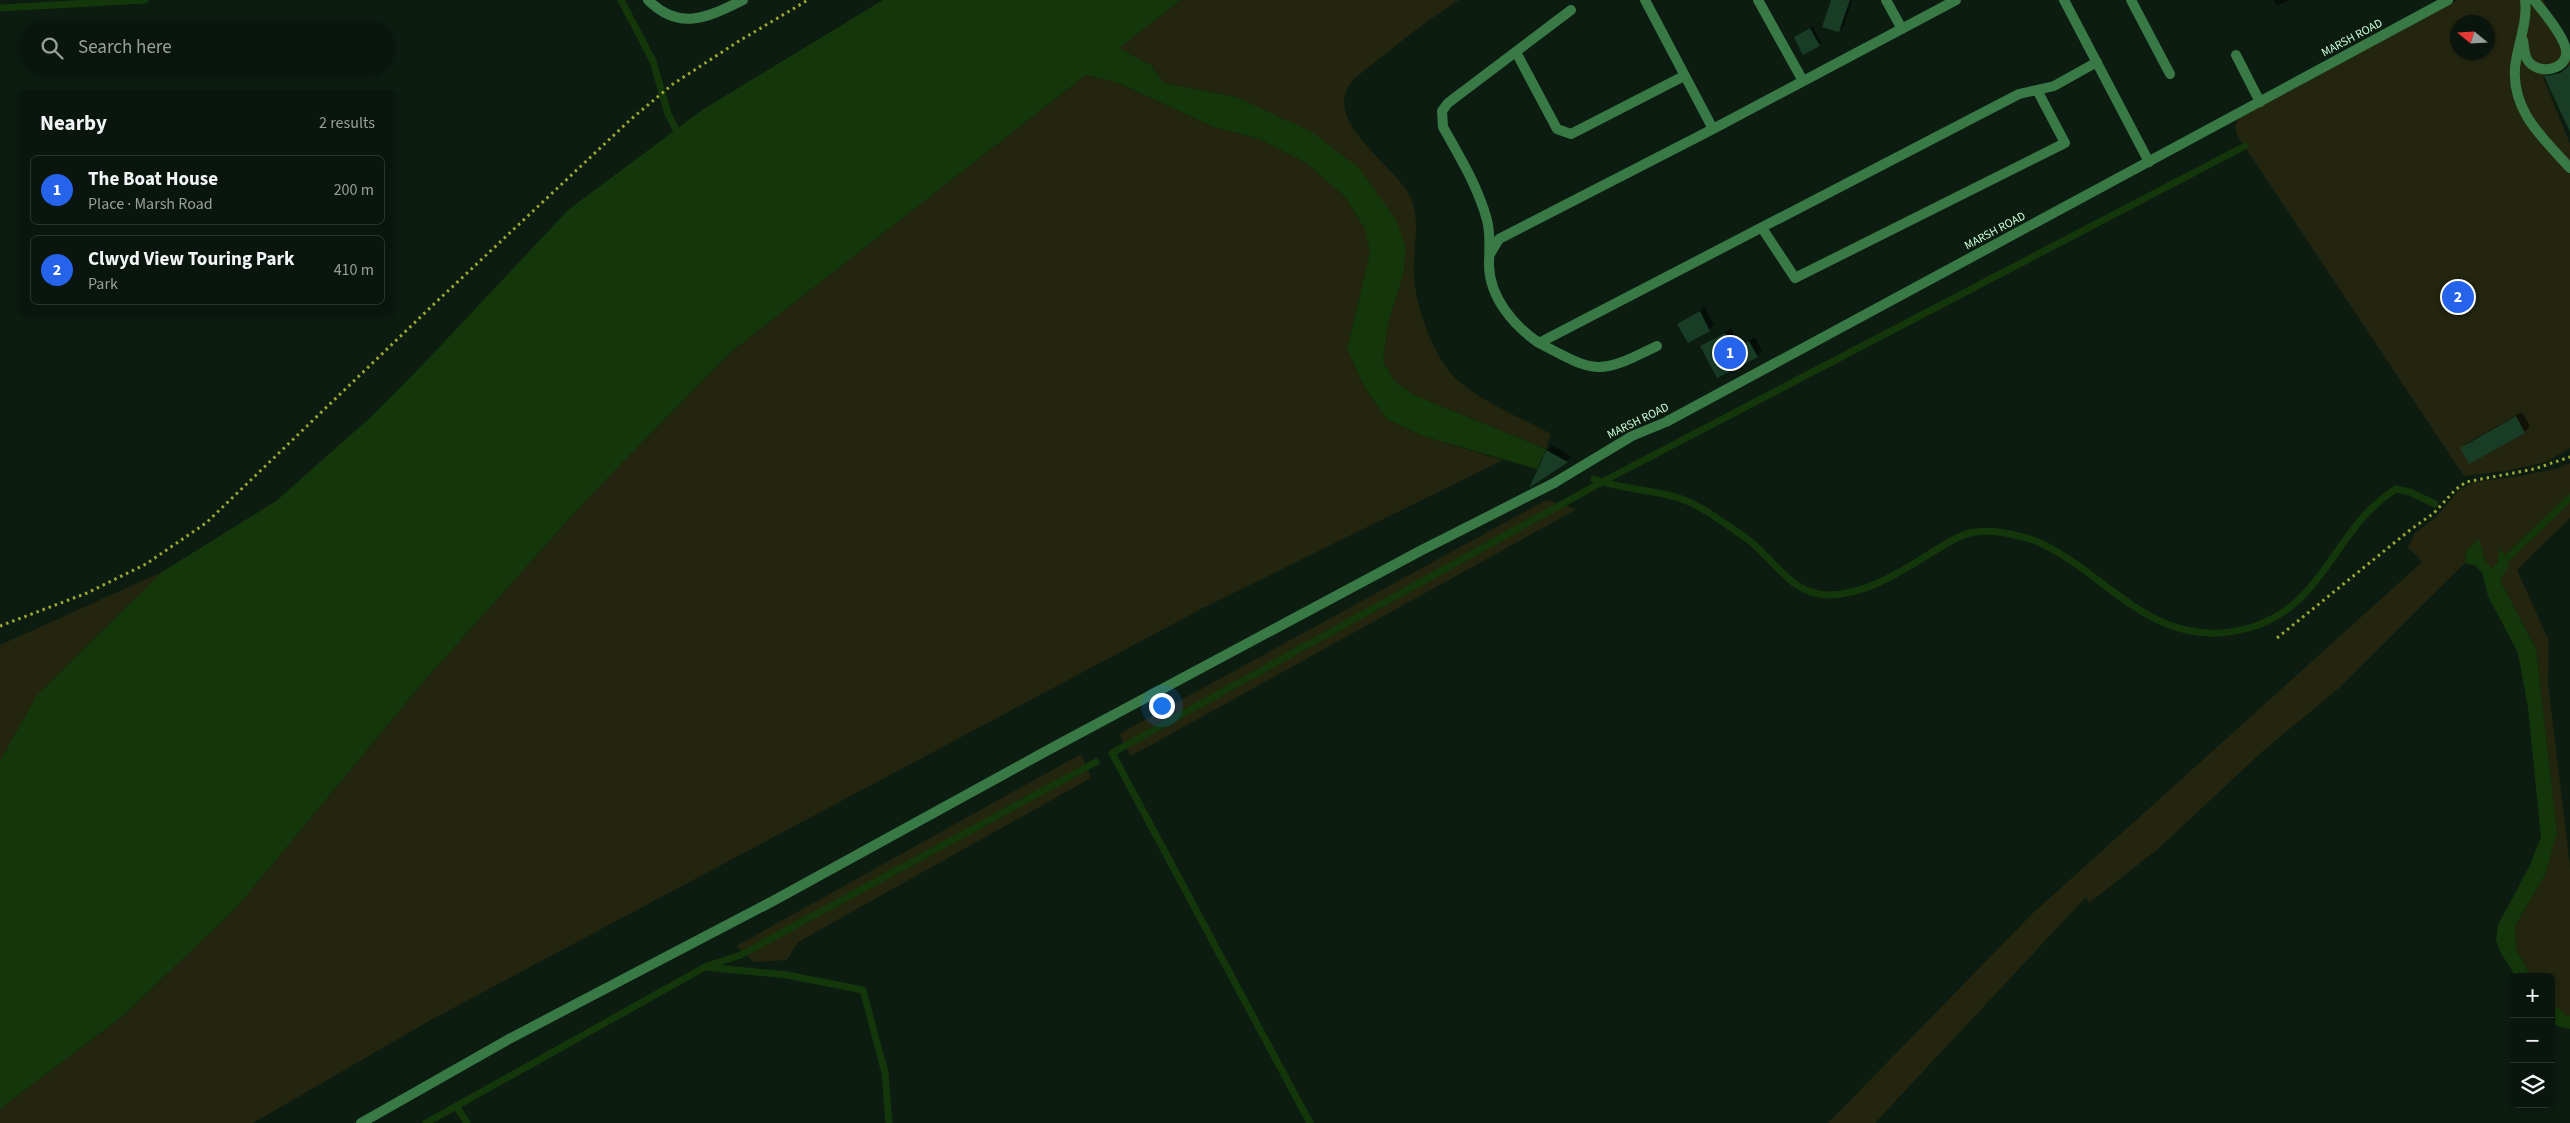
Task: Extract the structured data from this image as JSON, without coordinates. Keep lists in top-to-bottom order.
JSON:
{
  "streets": {
    "street": ["MARSH ROAD"]
  },
  "north": "left",
  "page": {
    "search": "Search here",
    "heading": ["Nearby", "2 results"],
    "list": [
      {
        "mark": "1",
        "name": "The Boat House",
        "note": "Place · Marsh Road",
        "value": "200 m"
      },
      {
        "mark": "2",
        "name": "Clwyd View Touring Park",
        "note": "Park",
        "value": "410 m"
      }
    ],
    "pins": ["2", "1"],
    "map_buttons": ["+", "−"]
  }
}
